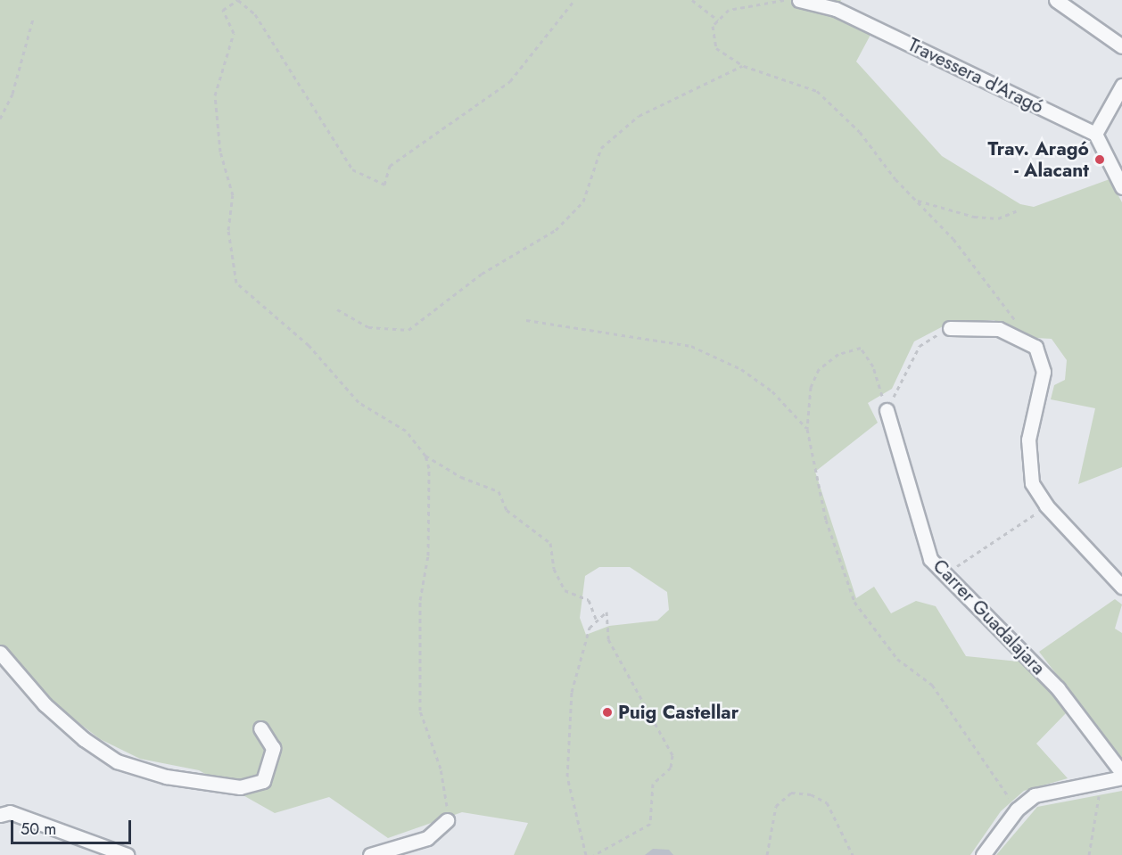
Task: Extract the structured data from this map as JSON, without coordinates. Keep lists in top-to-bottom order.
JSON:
{
  "streets": {
    "street": ["Travessera d'Aragó", "Carrer Guadalajara"]
  },
  "places": ["Trav. Aragó - Alacant", "Puig Castellar"],
  "scale_bar": "50 m"
}
